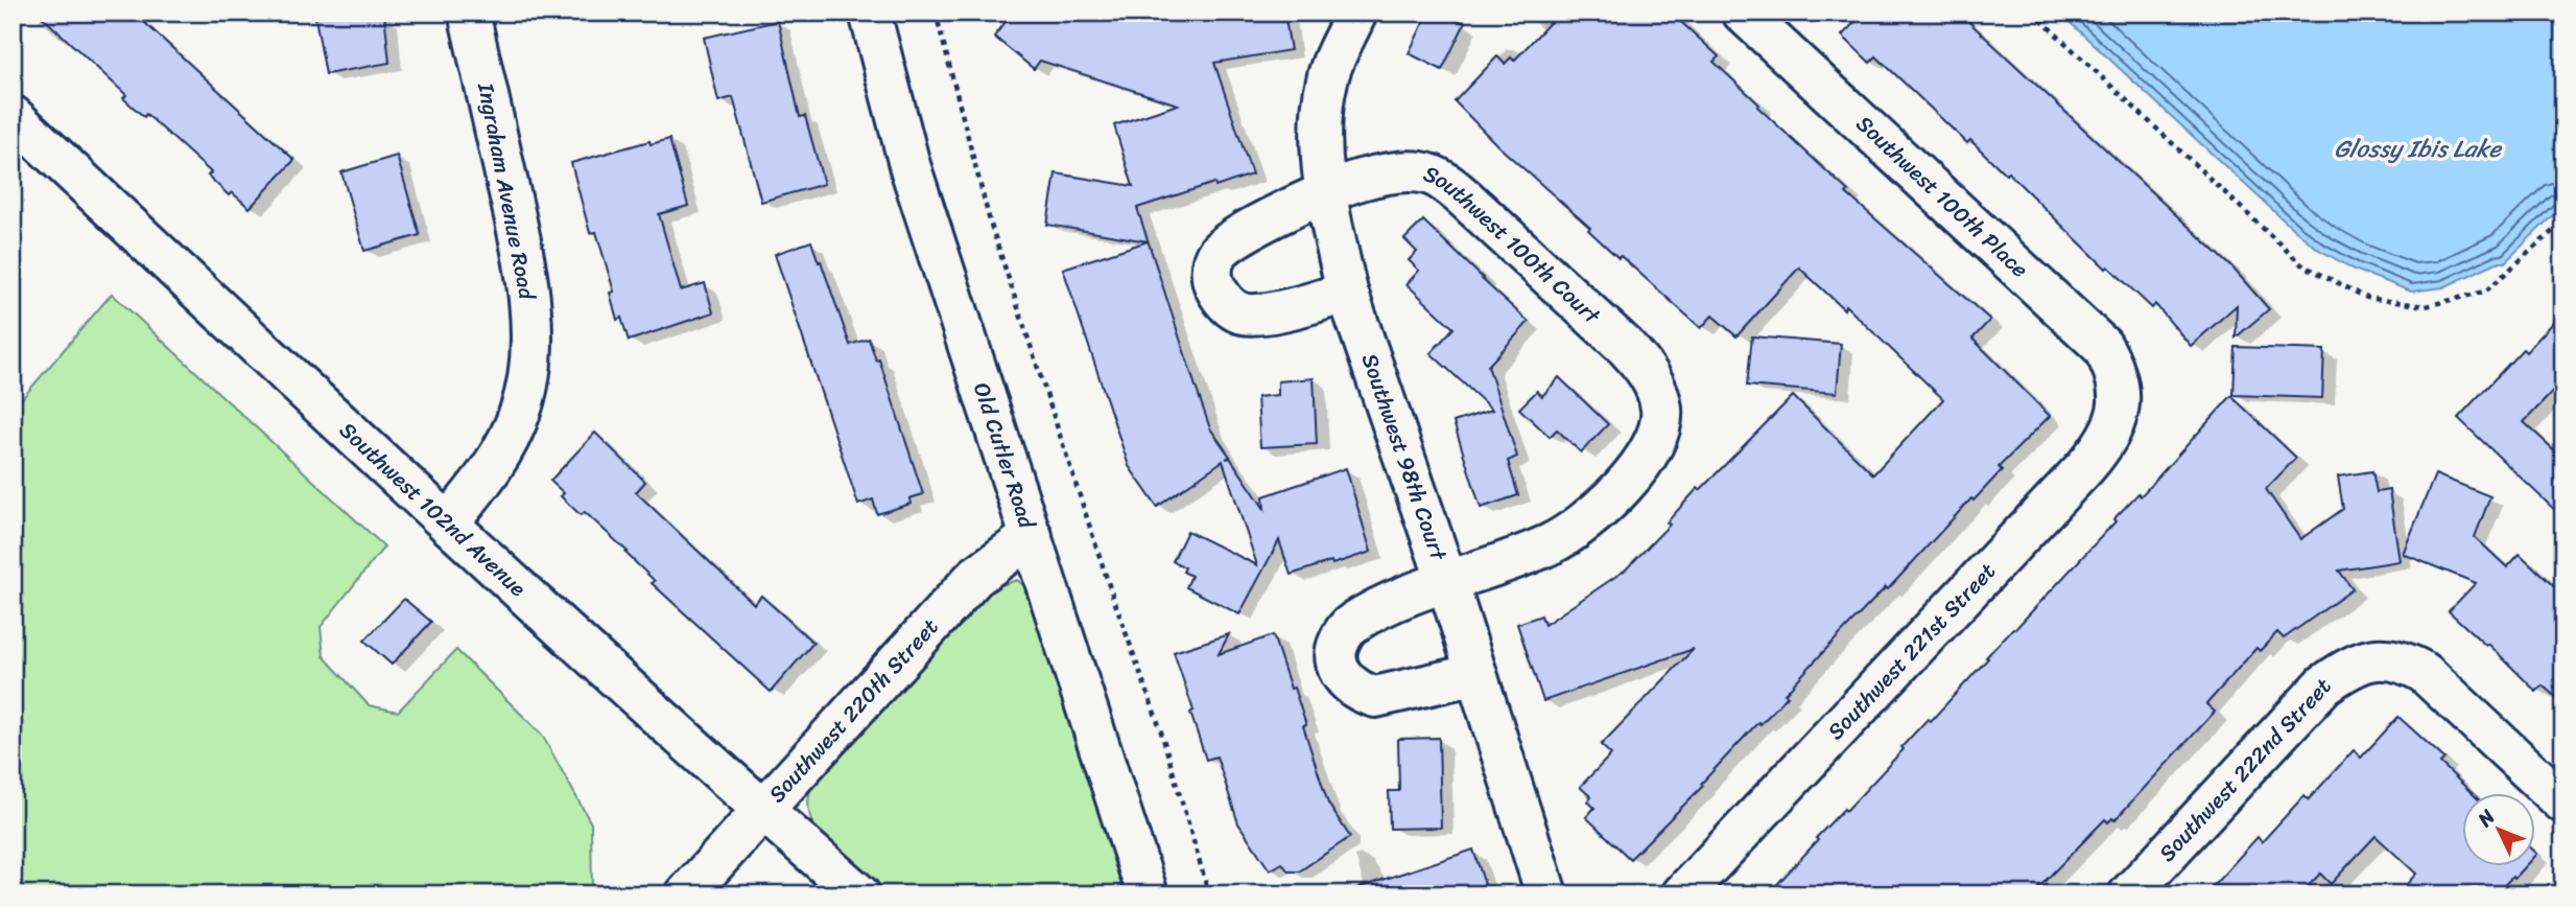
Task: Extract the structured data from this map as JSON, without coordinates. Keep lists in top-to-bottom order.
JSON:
{
  "streets": {
    "street": [
      "Ingraham Avenue Road",
      "Southwest 100th Place",
      "Southwest 100th Court",
      "Old Cutler Road",
      "Southwest 98th Court",
      "Southwest 102nd Avenue",
      "Southwest 221st Street",
      "Southwest 220th Street",
      "Southwest 222nd Street"
    ]
  },
  "crossings": [
    ["Ingraham Avenue Road", "Southwest 102nd Avenue"],
    ["Southwest 100th Place", "Southwest 221st Street"],
    ["Southwest 100th Court", "Southwest 98th Court"],
    ["Old Cutler Road", "Southwest 220th Street"],
    ["Southwest 102nd Avenue", "Southwest 220th Street"]
  ],
  "water": ["Glossy Ibis Lake"],
  "north": "top left"
}
